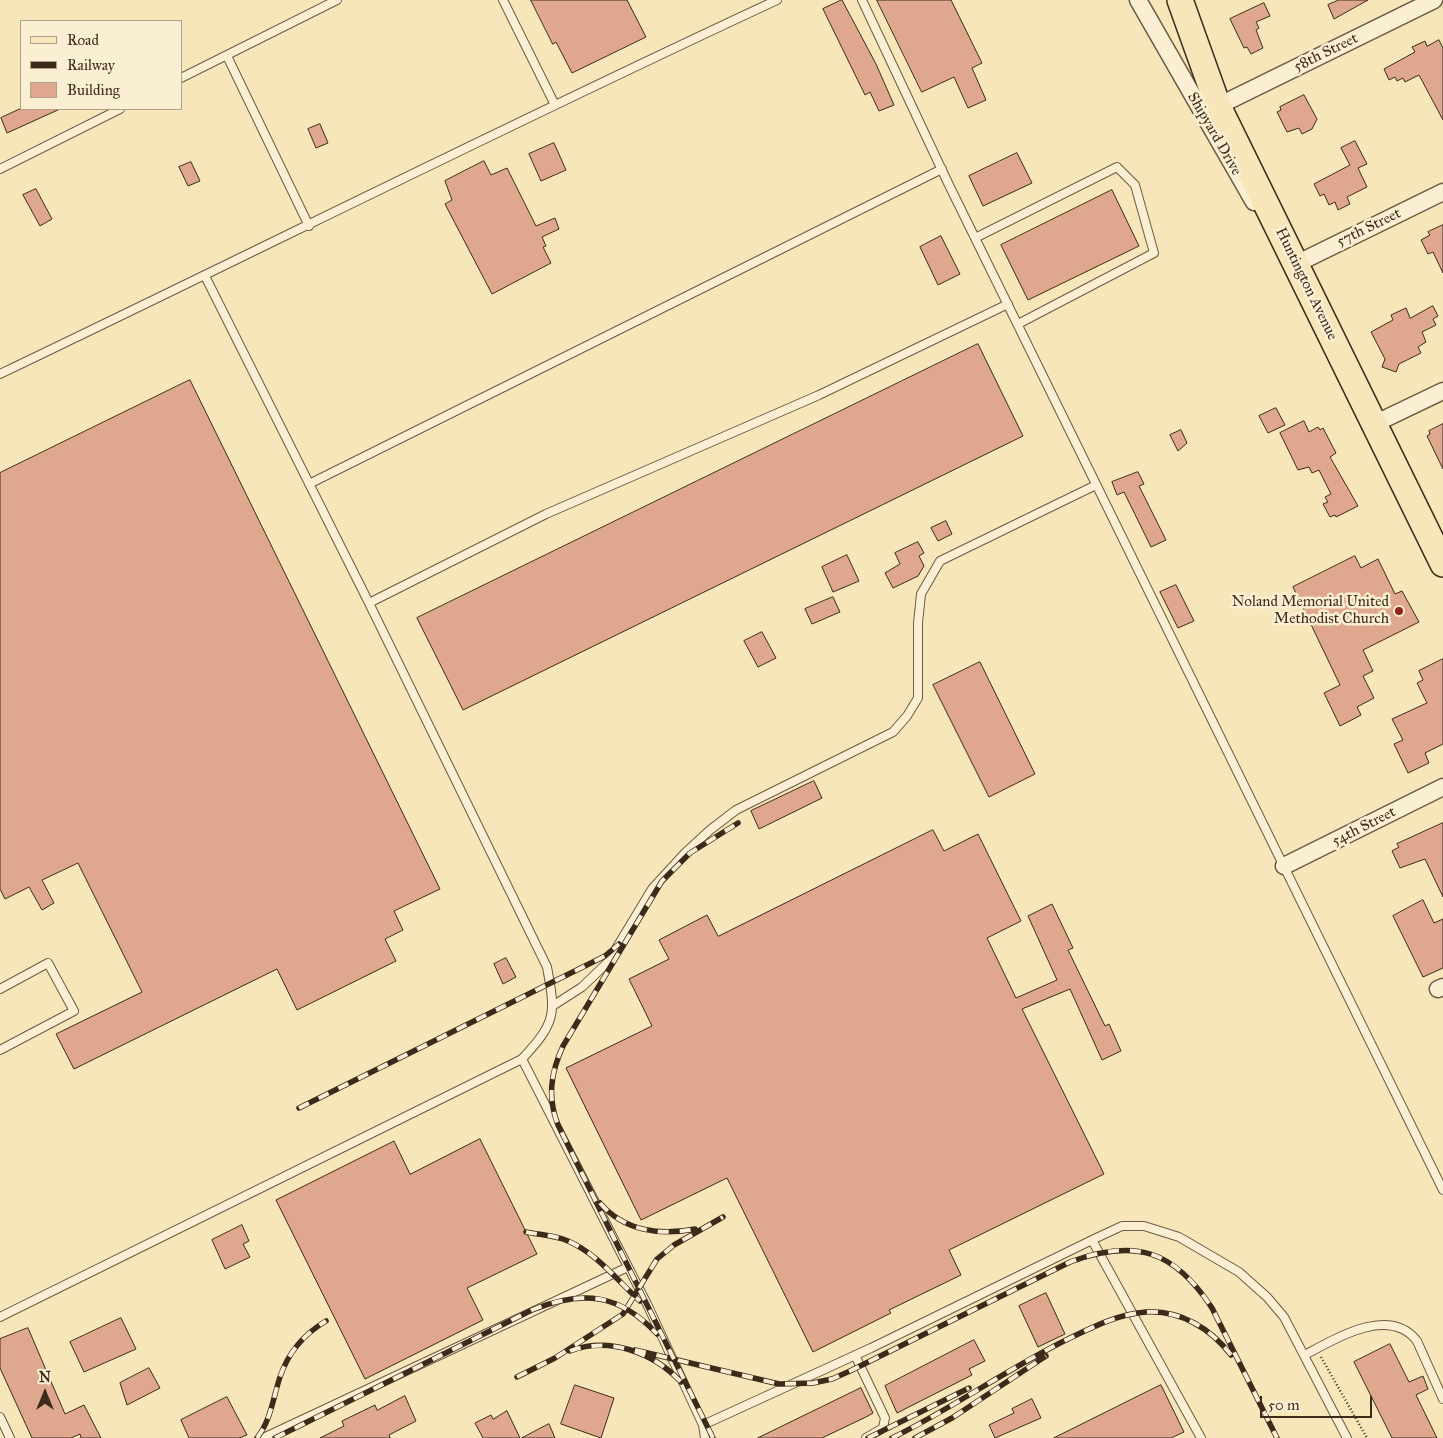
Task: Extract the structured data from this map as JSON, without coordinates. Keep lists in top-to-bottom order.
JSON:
{
  "streets": {
    "main road": ["Huntington Avenue"],
    "street": [
      "58th Street",
      "Shipyard Drive",
      "57th Street",
      "54th Street"
    ]
  },
  "crossings": [
    ["58th Street", "Huntington Avenue"],
    ["Shipyard Drive", "57th Street"],
    ["Shipyard Drive", "Huntington Avenue"],
    ["57th Street", "Huntington Avenue"]
  ],
  "places": ["Noland Memorial United Methodist Church"],
  "legend": ["Road", "Railway", "Building"],
  "scale_bar": "50 m",
  "north": "top"
}
